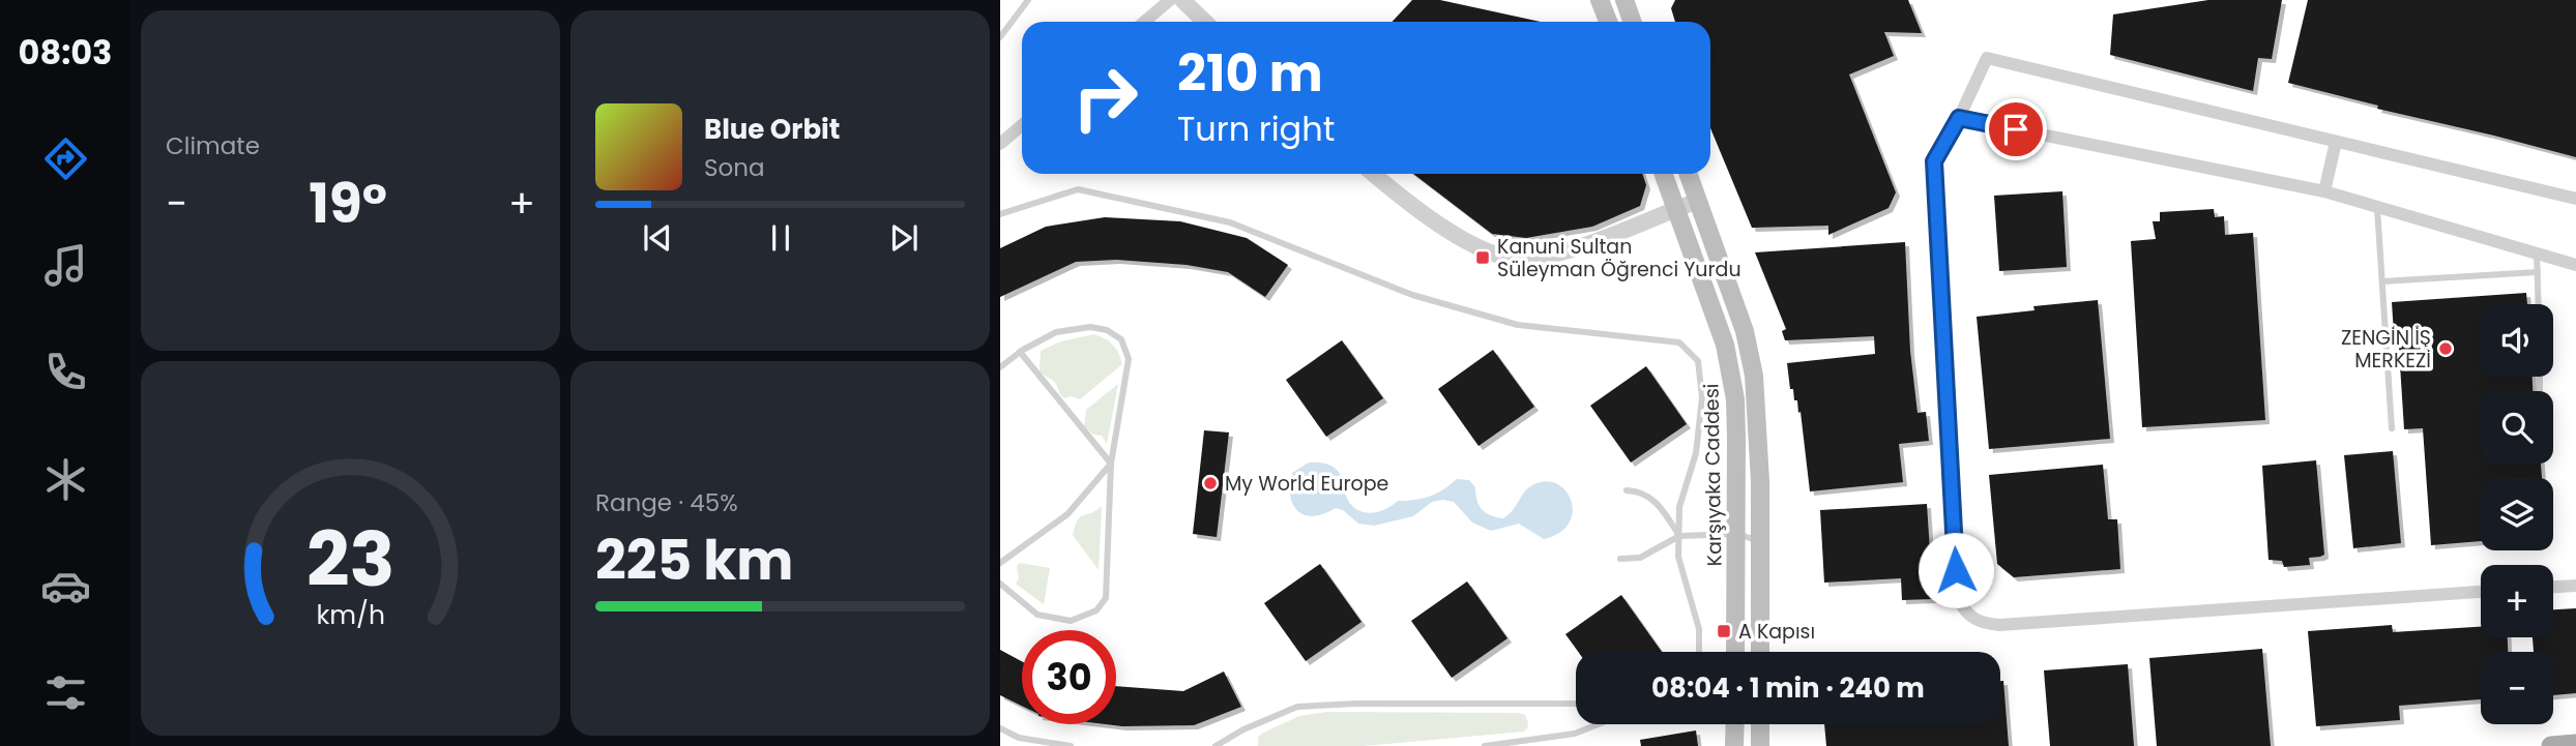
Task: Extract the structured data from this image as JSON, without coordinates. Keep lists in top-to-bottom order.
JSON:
{
  "streets": {
    "main road": ["Karşıyaka Caddesi"]
  },
  "places": {
    "transit": ["Kanuni Sultan Süleyman Öğrenci Yurdu", "A Kapısı"],
    "other": ["ZENGİN İŞ MERKEZİ", "My World Europe"]
  },
  "page": {
    "tabs": "08:03",
    "tile": [
      "Climate",
      ["Range · 45%", "225 km"]
    ],
    "turn": ["210 m", "Turn right"],
    "song": ["Blue Orbit", "Sona"],
    "heat": ["−", "19°", "+"],
    "map_buttons": ["+", "−"],
    "limit": "30",
    "trip": "08:04 · 1 min · 240 m",
    "gauge": ["23", "km/h"]
  }
}
